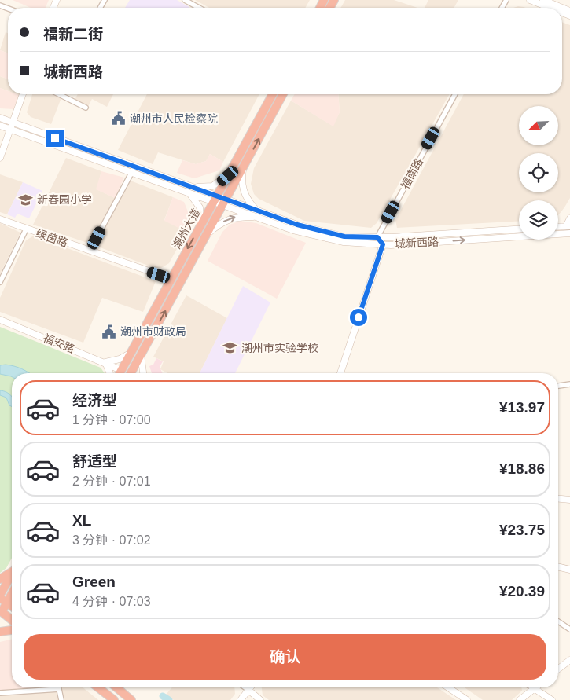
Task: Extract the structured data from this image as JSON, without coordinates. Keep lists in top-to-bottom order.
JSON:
{
  "streets": {
    "highway": ["潮州大道"],
    "main road": ["绿茵路", "城新西路", "福安路"],
    "street": ["福南路"]
  },
  "crossings": [
    ["福南路", "城新西路"],
    ["潮州大道", "绿茵路"],
    ["潮州大道", "城新西路"],
    ["潮州大道", "福安路"]
  ],
  "places": {
    "public building": ["潮州市人民检察院", "潮州市财政局"],
    "school or university": ["新春园小学", "潮州市实验学校"]
  },
  "north": "bottom left",
  "page": {
    "banner": ["福新二街", "城新西路"],
    "list": [
      {
        "name": "经济型",
        "note": "1 分钟 · 07:00",
        "value": "¥13.97"
      },
      {
        "name": "舒适型",
        "note": "2 分钟 · 07:01",
        "value": "¥18.86"
      },
      {
        "name": "XL",
        "note": "3 分钟 · 07:02",
        "value": "¥23.75"
      },
      {
        "name": "Green",
        "note": "4 分钟 · 07:03",
        "value": "¥20.39"
      }
    ],
    "buttons": "确认"
  }
}
